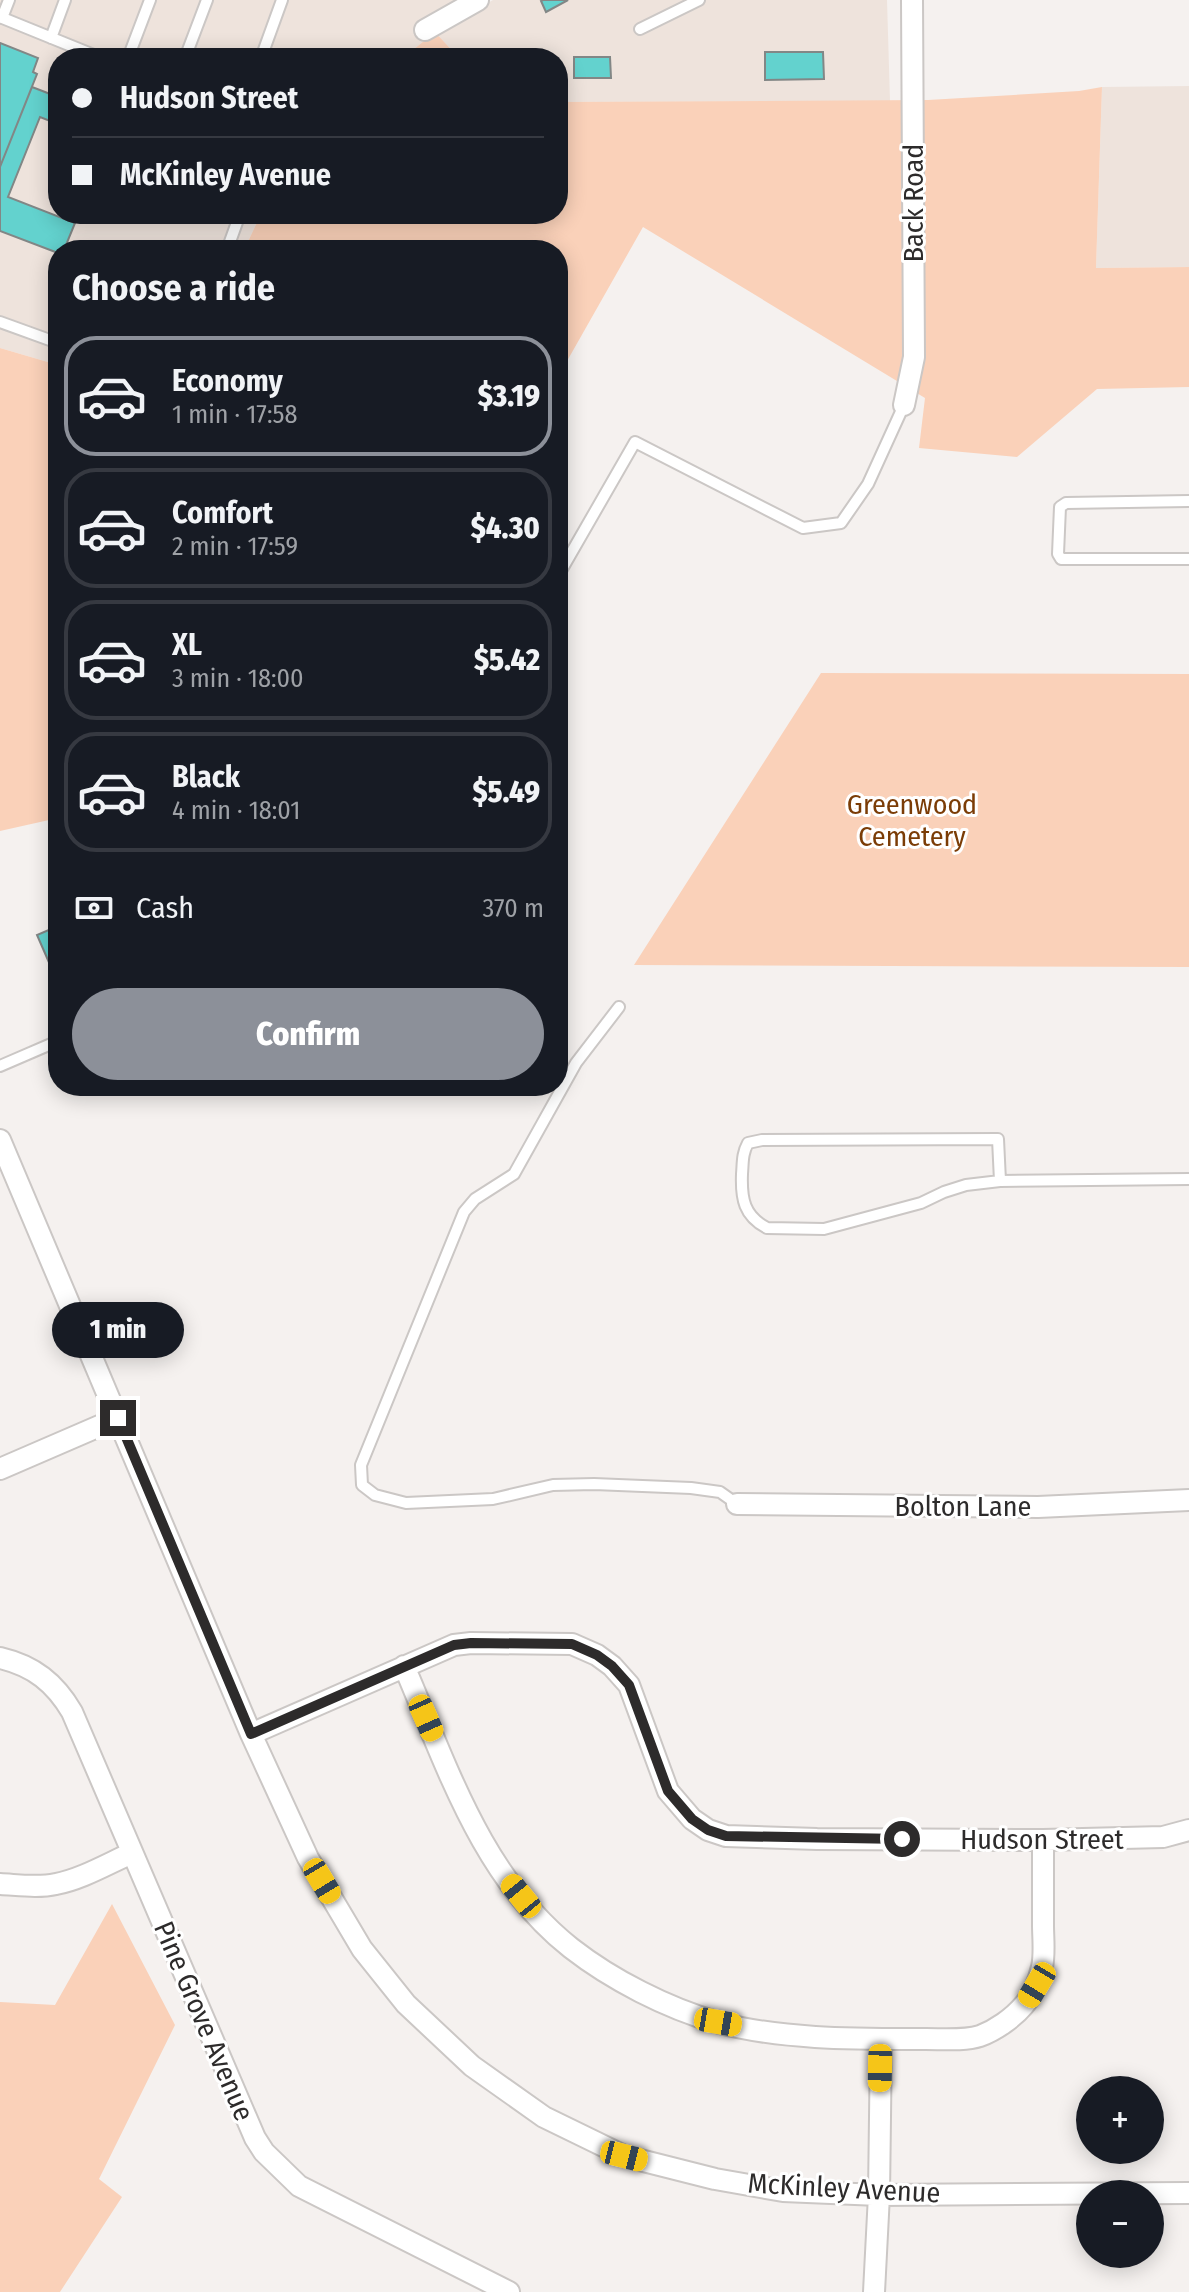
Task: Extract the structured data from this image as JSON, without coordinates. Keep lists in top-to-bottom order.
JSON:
{
  "streets": {
    "street": [
      "Back Road",
      "Bolton Lane",
      "Hudson Street",
      "Pine Grove Avenue",
      "McKinley Avenue"
    ]
  },
  "crossings": [
    ["Hudson Street", "McKinley Avenue"]
  ],
  "parks": ["Greenwood Cemetery"],
  "page": {
    "banner": ["Hudson Street", "McKinley Avenue"],
    "heading": "Choose a ride",
    "list": [
      {
        "name": "Economy",
        "note": "1 min · 17:58",
        "value": "$3.19"
      },
      {
        "name": "Comfort",
        "note": "2 min · 17:59",
        "value": "$4.30"
      },
      {
        "name": "XL",
        "note": "3 min · 18:00",
        "value": "$5.42"
      },
      {
        "name": "Black",
        "note": "4 min · 18:01",
        "value": "$5.49"
      }
    ],
    "pay": ["Cash", "370 m"],
    "buttons": "Confirm",
    "bubble": "1 min",
    "map_buttons": ["+", "−"]
  }
}
